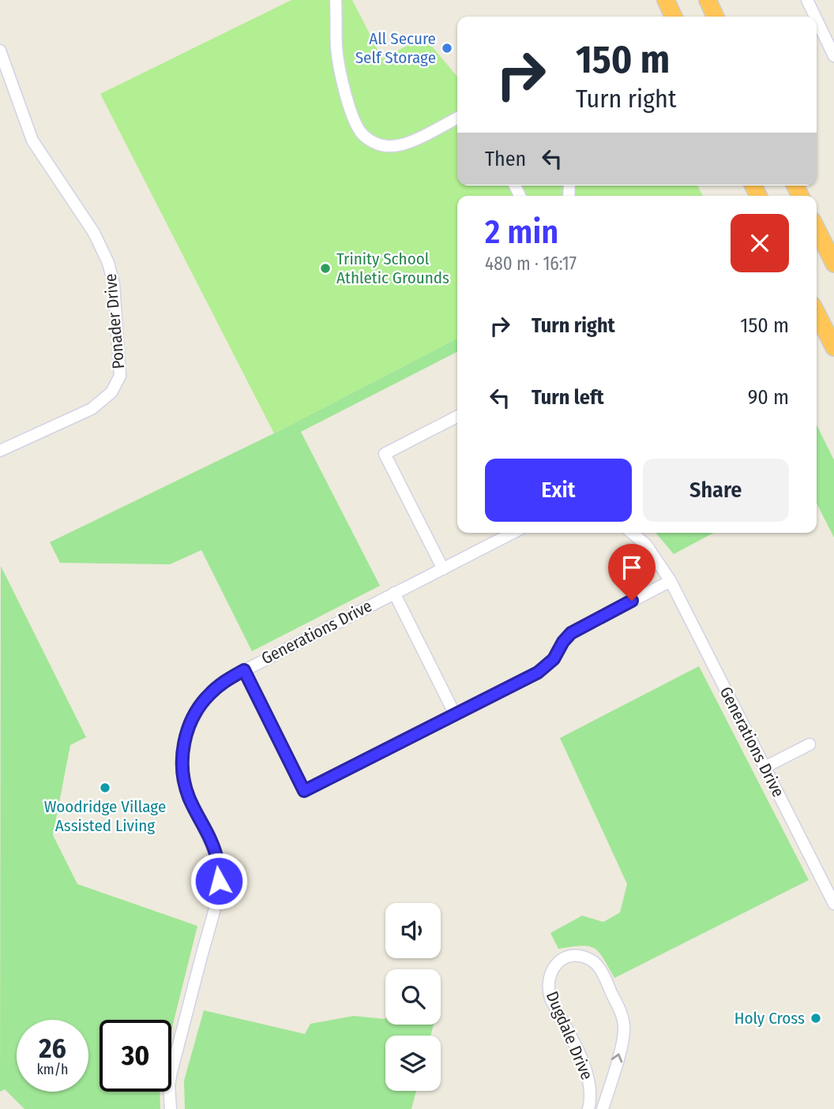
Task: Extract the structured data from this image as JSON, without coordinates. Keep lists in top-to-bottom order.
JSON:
{
  "streets": {
    "street": ["Ponader Drive", "Generations Drive", "Dugdale Drive"]
  },
  "places": [
    "All Secure Self Storage",
    "Trinity School Athletic Grounds",
    "Woodridge Village Assisted Living",
    "Holy Cross"
  ],
  "page": {
    "turn": ["150 m", "Turn right"],
    "then": "Then",
    "heading": ["2 min", "480 m · 16:17"],
    "list": [
      {
        "name": "Turn right",
        "value": "150 m"
      },
      {
        "name": "Turn left",
        "value": "90 m"
      }
    ],
    "buttons": ["Exit", "Share"],
    "speed": "26 km/h",
    "limit": "30"
  }
}
